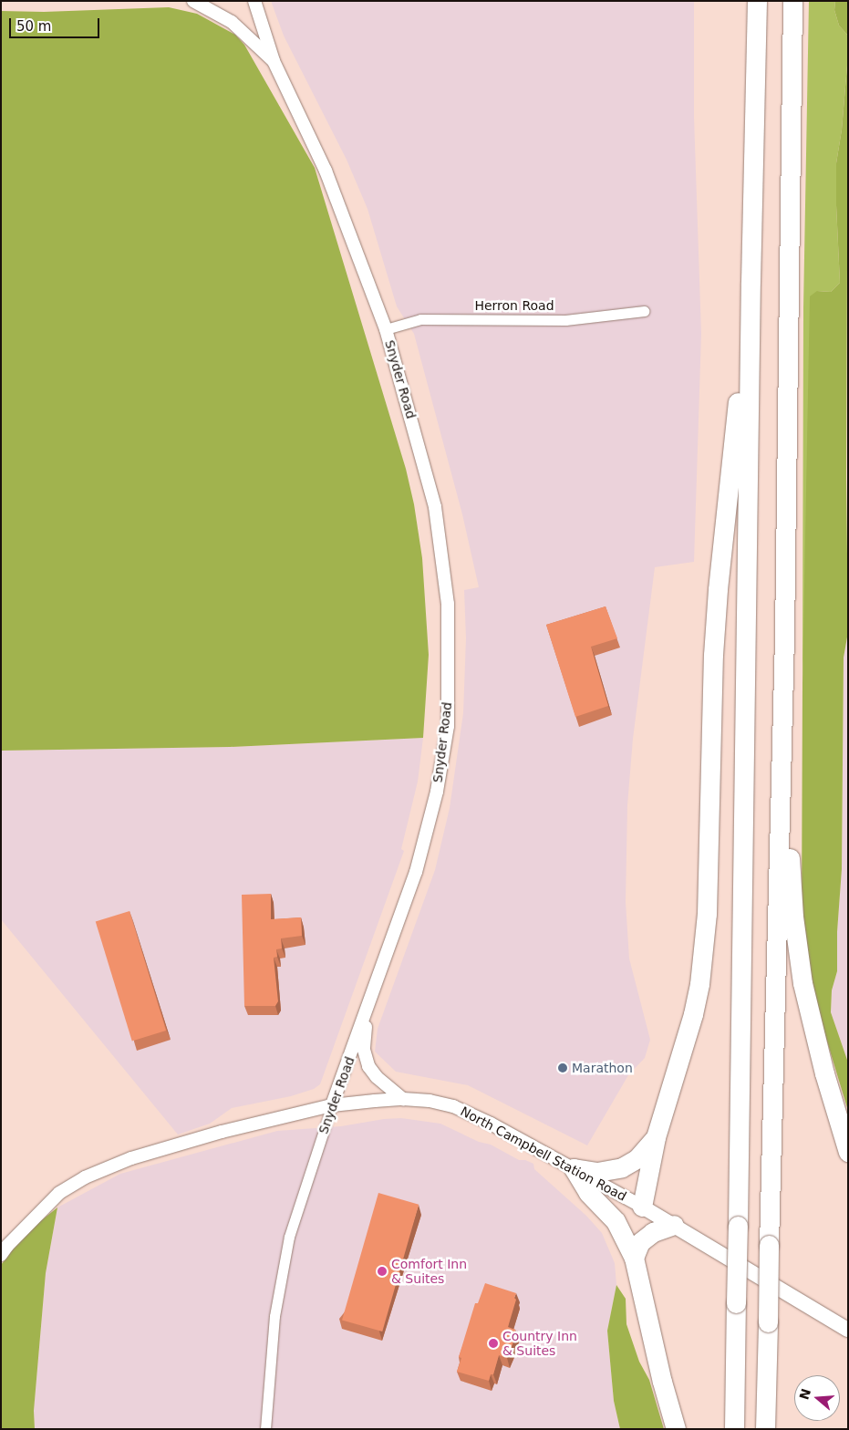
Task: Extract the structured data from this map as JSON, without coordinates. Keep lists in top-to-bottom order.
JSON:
{
  "streets": {
    "main road": ["North Campbell Station Road"],
    "street": ["Herron Road", "Snyder Road"]
  },
  "crossings": [
    ["Herron Road", "Snyder Road"],
    ["Snyder Road", "North Campbell Station Road"]
  ],
  "places": ["Marathon", "Comfort Inn & Suites", "Country Inn & Suites"],
  "scale_bar": "50 m",
  "north": "left"
}
